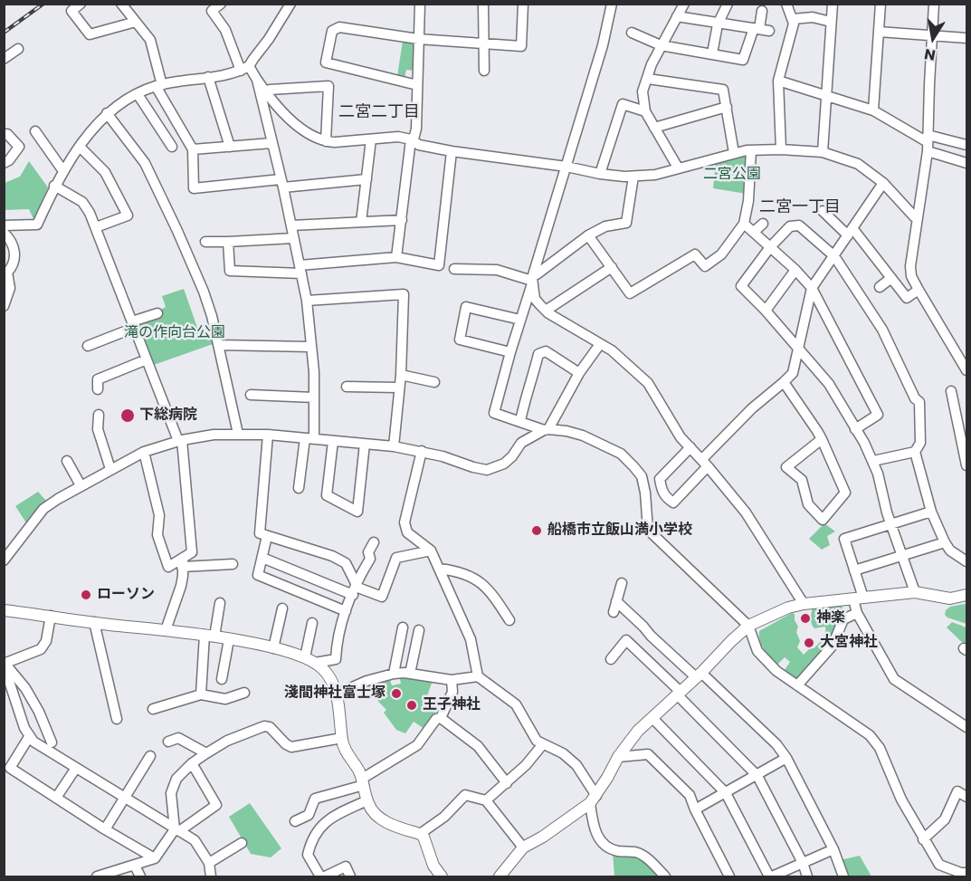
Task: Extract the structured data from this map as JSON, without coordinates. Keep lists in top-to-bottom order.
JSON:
{
  "districts": ["二宮二丁目", "二宮一丁目"],
  "parks": ["二宮公園", "滝の作向台公園"],
  "places": [
    "下総病院",
    "船橋市立飯山満小学校",
    "ローソン",
    "神楽",
    "大宮神社",
    "淺間神社富士塚",
    "王子神社"
  ],
  "north": "bottom"
}
